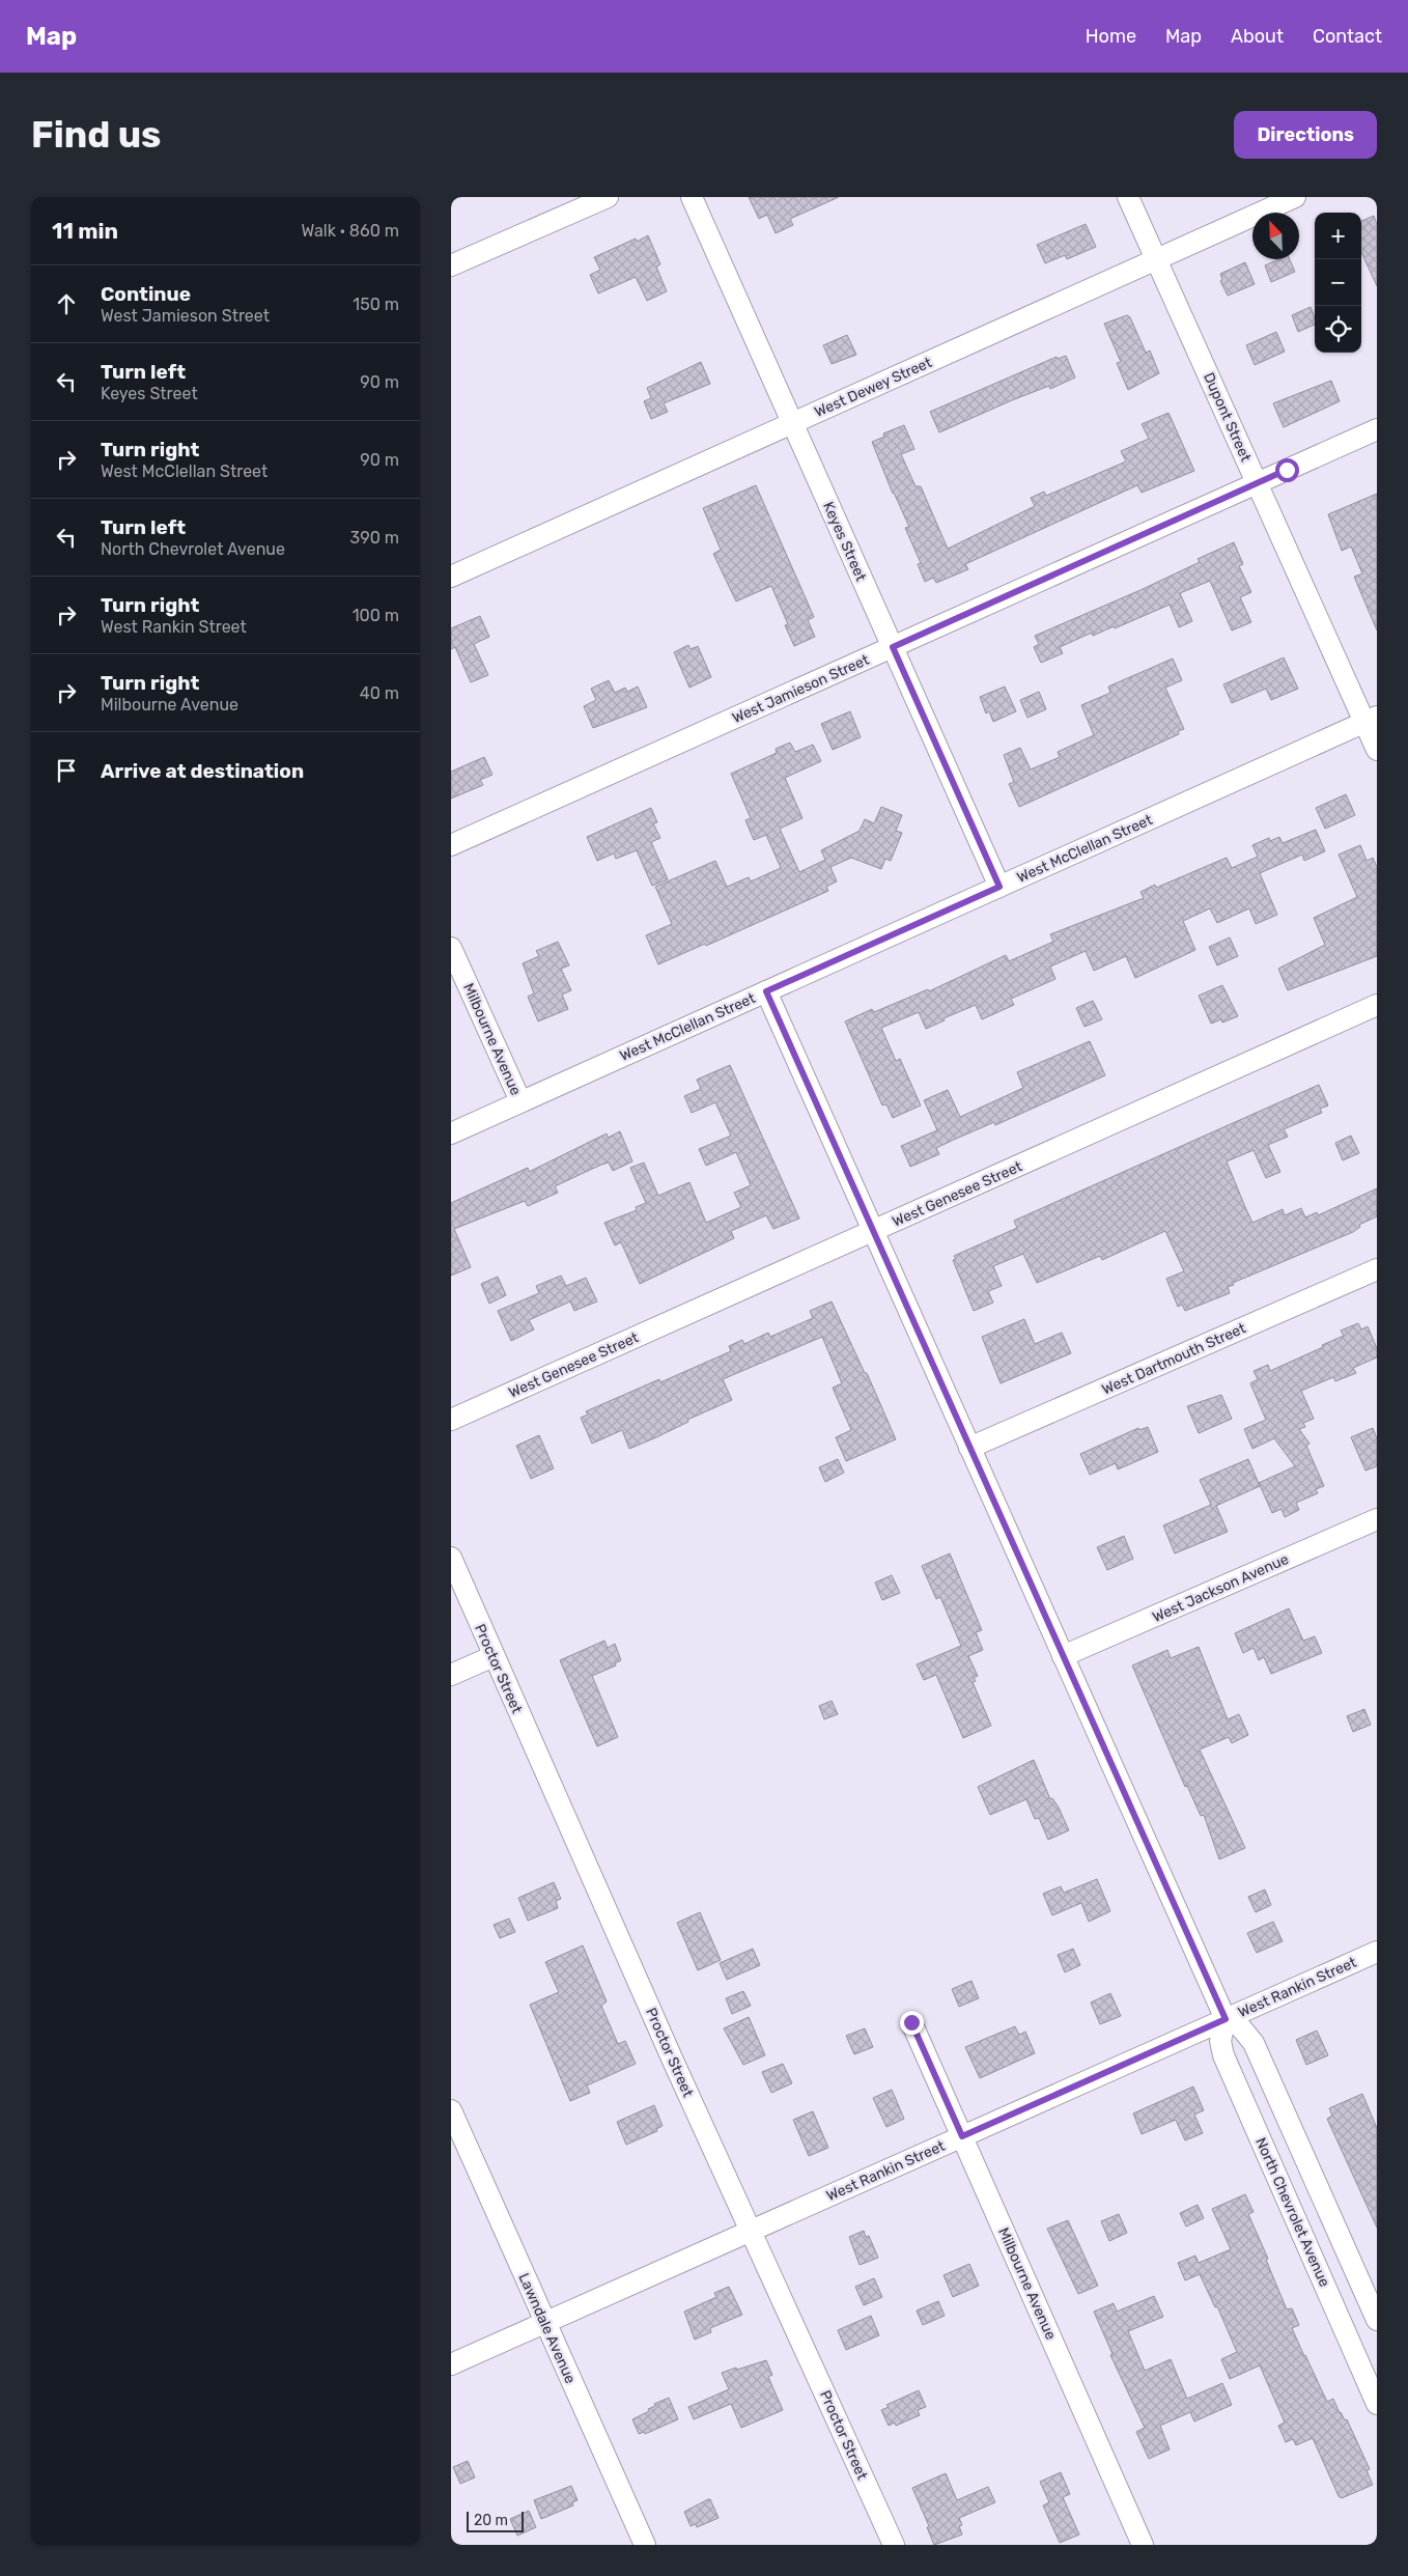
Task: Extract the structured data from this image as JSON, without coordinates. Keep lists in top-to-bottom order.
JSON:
{
  "streets": {
    "street": [
      "West Dewey Street",
      "Dupont Street",
      "Keyes Street",
      "West Jamieson Street",
      "West McClellan Street",
      "Milbourne Avenue",
      "West Genesee Street",
      "West Dartmouth Street",
      "West Jackson Avenue",
      "Proctor Street",
      "West Rankin Street",
      "North Chevrolet Avenue",
      "Lawndale Avenue"
    ]
  },
  "crossings": [
    ["West Dewey Street", "Dupont Street"],
    ["West Dewey Street", "Keyes Street"],
    ["Dupont Street", "West Jamieson Street"],
    ["Dupont Street", "West McClellan Street"],
    ["Keyes Street", "West Jamieson Street"],
    ["Keyes Street", "West McClellan Street"],
    ["West McClellan Street", "Milbourne Avenue"],
    ["Milbourne Avenue", "West Rankin Street"],
    ["Proctor Street", "West Rankin Street"],
    ["West Rankin Street", "North Chevrolet Avenue"],
    ["West Rankin Street", "Lawndale Avenue"]
  ],
  "scale_bar": "20 m",
  "north": "top left",
  "page": {
    "header": "Map",
    "nav": [
      "Home",
      "Map",
      "About",
      "Contact"
    ],
    "buttons": "Directions",
    "title": "Find us",
    "heading": ["11 min", "Walk · 860 m"],
    "map_buttons": ["+", "−"],
    "list": [
      ["Continue", "West Jamieson Street", "150 m"],
      ["Turn left", "Keyes Street", "90 m"],
      ["Turn right", "West McClellan Street", "90 m"],
      ["Turn left", "North Chevrolet Avenue", "390 m"],
      ["Turn right", "West Rankin Street", "100 m"],
      ["Turn right", "Milbourne Avenue", "40 m"],
      "Arrive at destination"
    ],
    "scale": "20 m"
  }
}
